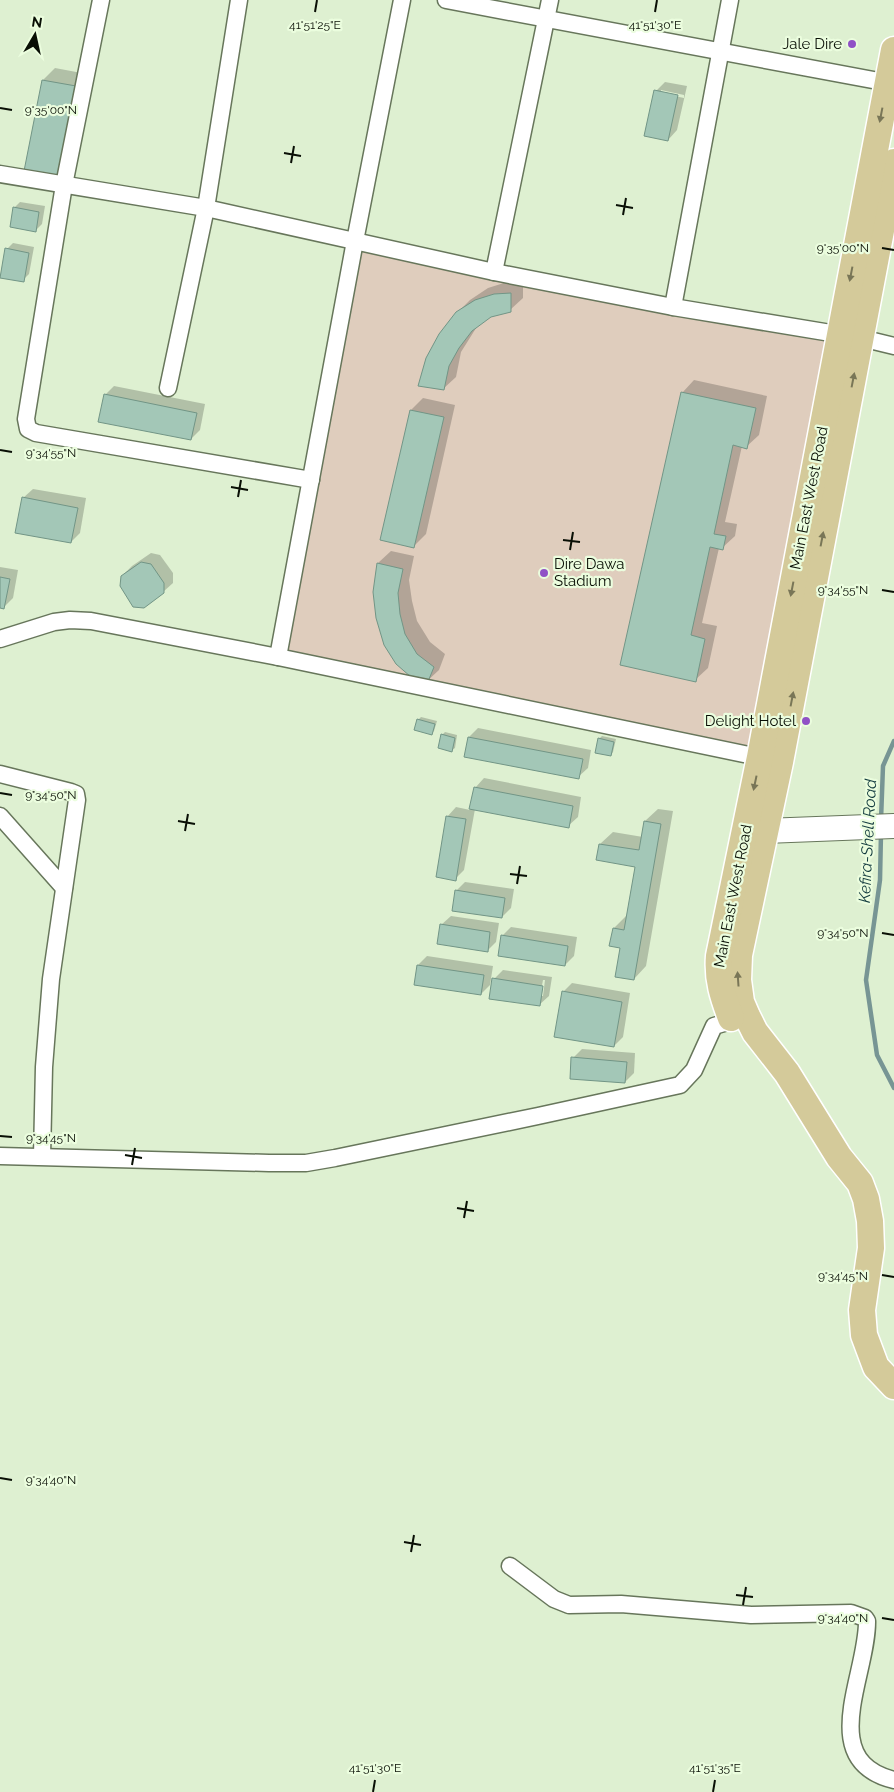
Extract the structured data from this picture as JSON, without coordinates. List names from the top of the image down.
{
  "streets": {
    "main road": ["Main East West Road"]
  },
  "water": ["Kefira-Shell Road"],
  "places": ["Jale Dire", "Dire Dawa Stadium", "Delight Hotel"],
  "north": "top",
  "coordinates": [
    "41°51'25\"E",
    "41°51'30\"E",
    "9°35'00\"N",
    "9°34'55\"N",
    "9°34'50\"N",
    "9°34'45\"N",
    "9°34'40\"N",
    "41°51'35\"E"
  ]
}
